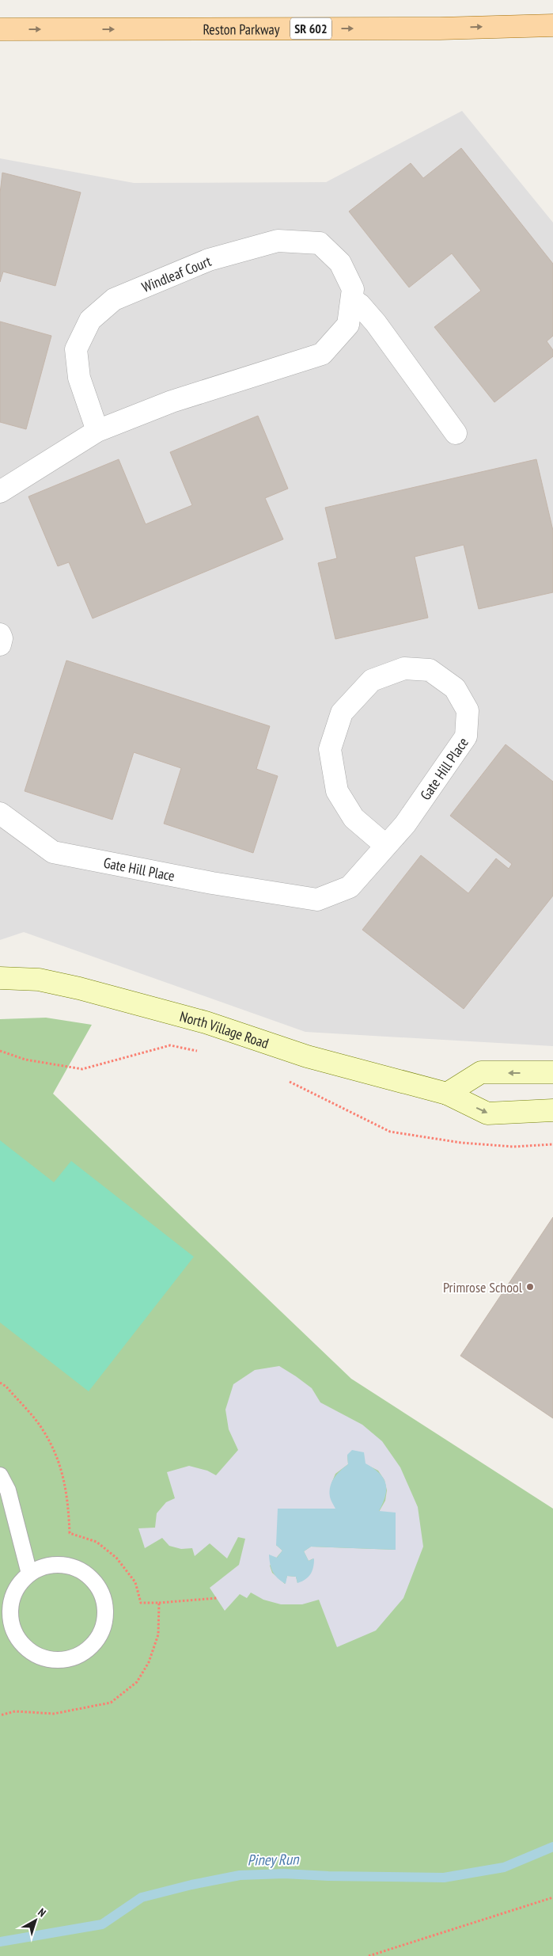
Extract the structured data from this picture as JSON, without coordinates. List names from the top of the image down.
{
  "streets": {
    "main road": ["Reston Parkway", "SR 602"],
    "street": ["Windleaf Court", "Gate Hill Place", "North Village Road"]
  },
  "one_way": ["Reston Parkway"],
  "water": ["Piney Run"],
  "places": ["Primrose School"],
  "north": "top right"
}
